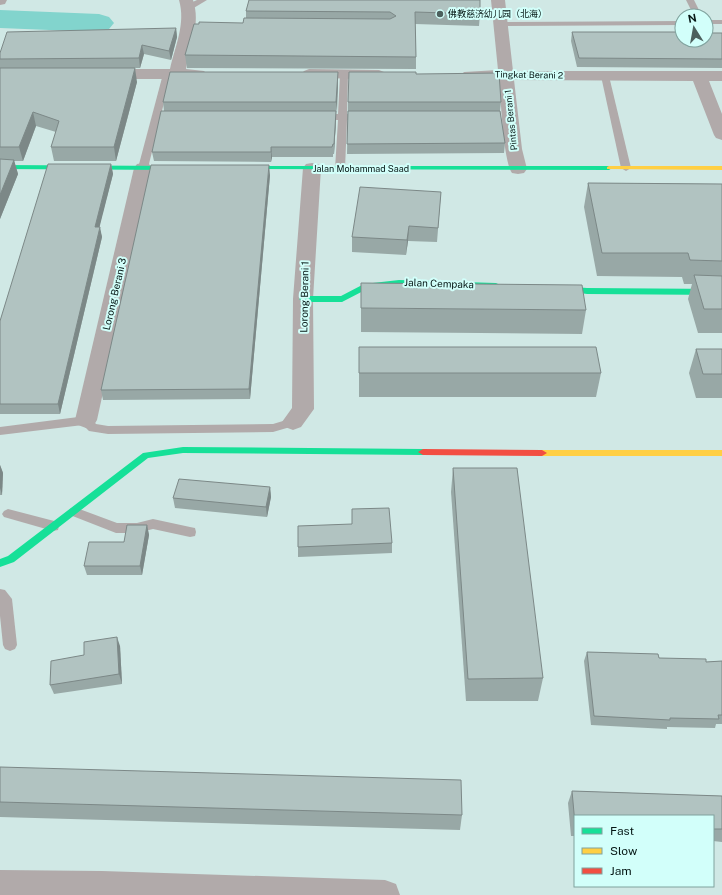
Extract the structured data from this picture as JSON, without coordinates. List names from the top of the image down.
{
  "streets": {
    "street": [
      "Tingkat Berani 2",
      "Pintas Berani 1",
      "Jalan Mohammad Saad",
      "Jalan Cempaka",
      "Lorong Berani 3",
      "Lorong Berani 1"
    ]
  },
  "crossings": [
    ["Tingkat Berani 2", "Pintas Berani 1"],
    ["Pintas Berani 1", "Jalan Mohammad Saad"],
    ["Jalan Mohammad Saad", "Lorong Berani 1"],
    ["Jalan Cempaka", "Lorong Berani 1"]
  ],
  "places": ["佛教慈济幼儿园（北海）"],
  "legend": ["Fast", "Slow", "Jam"],
  "north": "top"
}
